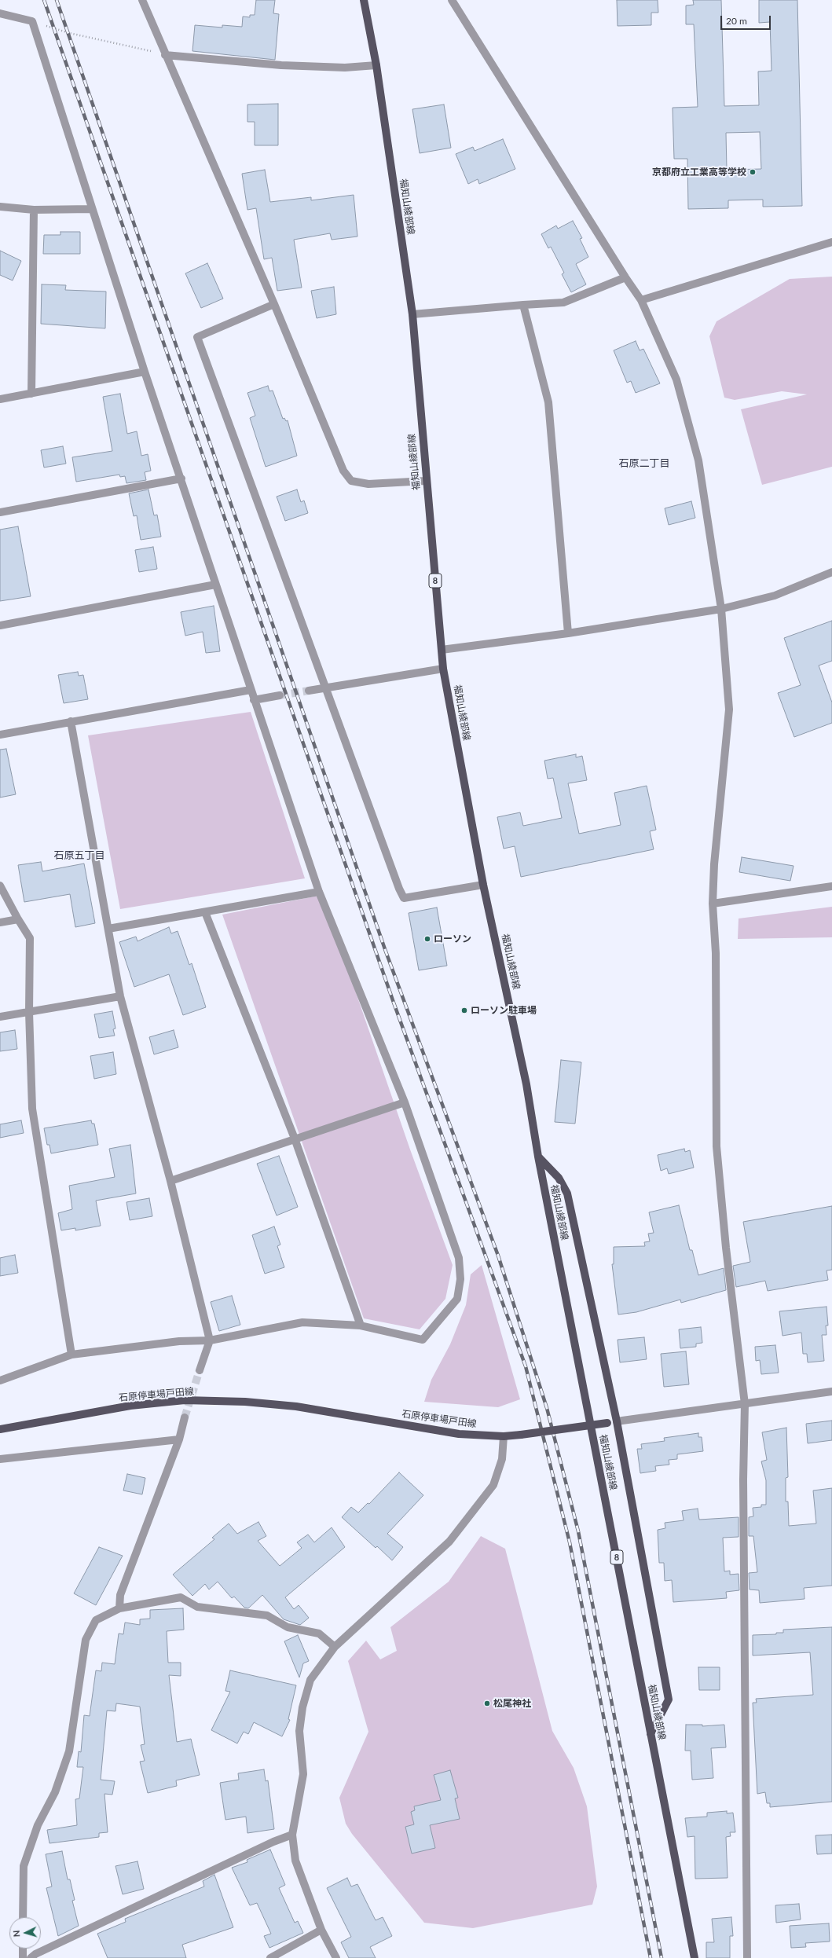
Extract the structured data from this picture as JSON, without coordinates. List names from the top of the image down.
{
  "streets": {
    "main road": ["福知山綾部線", "8", "石原停車場戸田線"]
  },
  "districts": ["石原二丁目", "石原五丁目"],
  "places": [
    "京都府立工業高等学校",
    "ローソン",
    "ローソン駐車場",
    "松尾神社"
  ],
  "scale_bar": "20 m",
  "north": "left"
}
